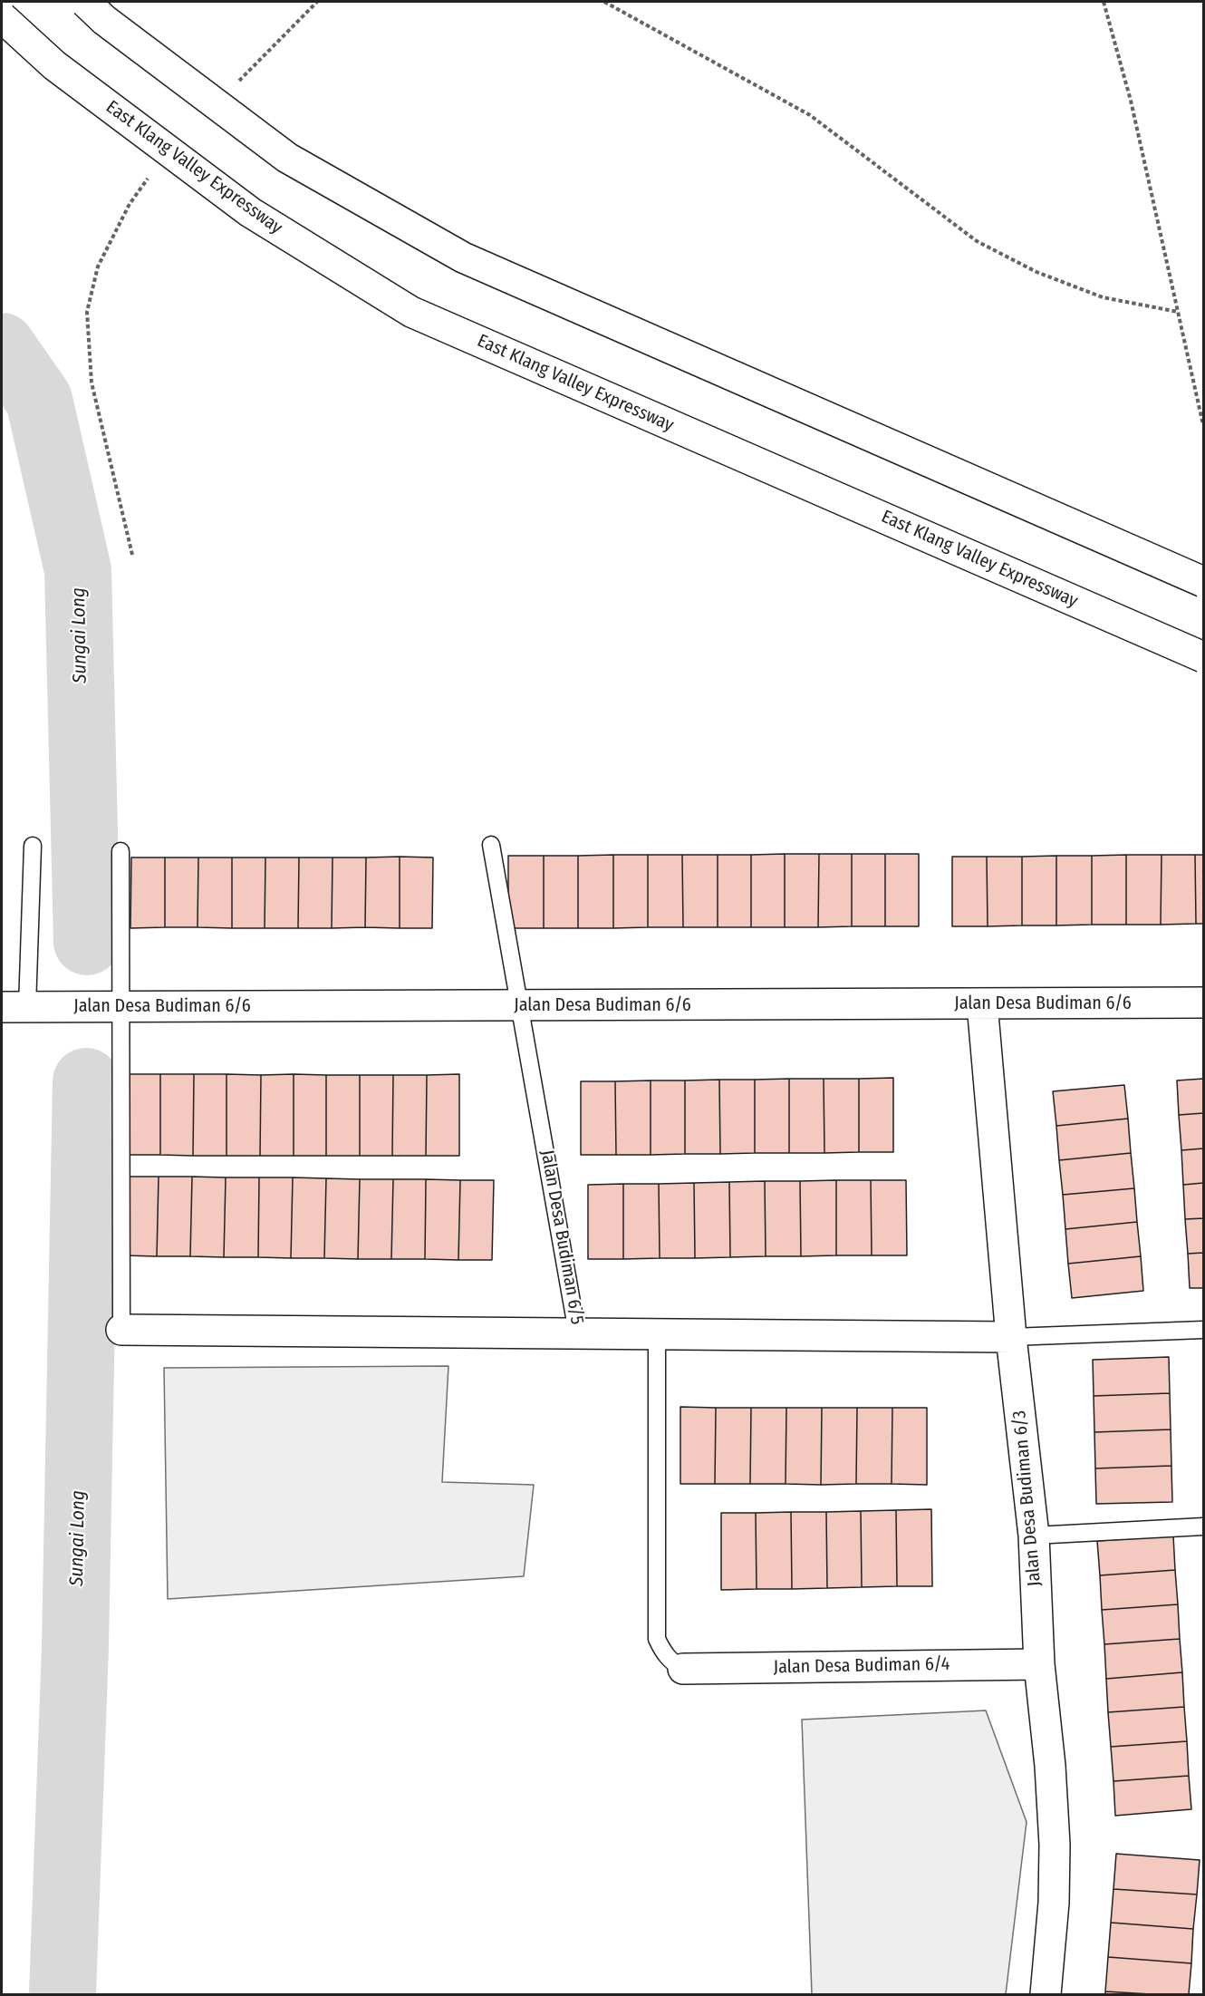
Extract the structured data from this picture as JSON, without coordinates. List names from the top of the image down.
{
  "streets": {
    "main road": [
      "East Klang Valley Expressway",
      "Jalan Desa Budiman 6/6",
      "Jalan Desa Budiman 6/5",
      "Jalan Desa Budiman 6/3",
      "Jalan Desa Budiman 6/4"
    ]
  },
  "crossings": [
    ["Jalan Desa Budiman 6/6", "Jalan Desa Budiman 6/5"],
    ["Jalan Desa Budiman 6/6", "Jalan Desa Budiman 6/3"],
    ["Jalan Desa Budiman 6/5", "Jalan Desa Budiman 6/3"],
    ["Jalan Desa Budiman 6/3", "Jalan Desa Budiman 6/4"]
  ],
  "water": ["Sungai Long"]
}
